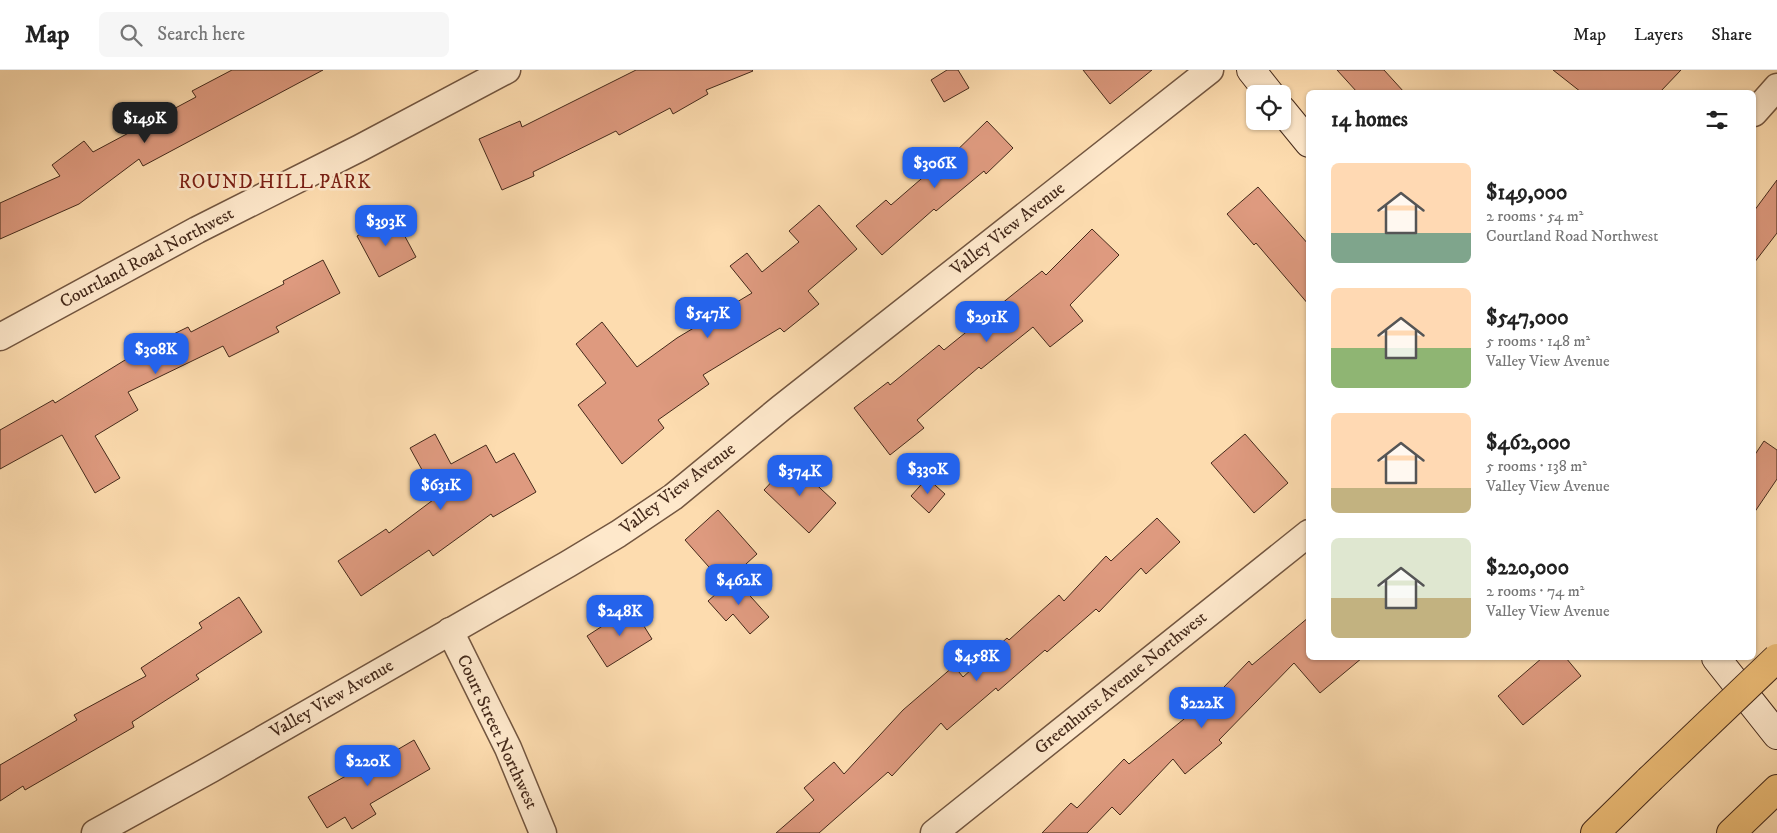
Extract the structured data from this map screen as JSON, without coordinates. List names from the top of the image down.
{
  "streets": {
    "street": [
      "Valley View Avenue",
      "Courtland Road Northwest",
      "Greenhurst Avenue Northwest",
      "Court Street Northwest"
    ]
  },
  "crossings": [
    ["Valley View Avenue", "Court Street Northwest"]
  ],
  "districts": ["ROUND HILL PARK"],
  "page": {
    "header": "Map",
    "search": "Search here",
    "nav": ["Map", "Layers", "Share"],
    "heading": "14 homes",
    "price": [
      "$149K",
      "$306K",
      "$393K",
      "$547K",
      "$291K",
      "$308K",
      "$330K",
      "$374K",
      "$631K",
      "$462K",
      "$248K",
      "$458K",
      "$222K",
      "$220K"
    ],
    "list": [
      {
        "name": "$149,000",
        "note": "2 rooms · 54 m² · Courtland Road Northwest"
      },
      {
        "name": "$547,000",
        "note": "5 rooms · 148 m² · Valley View Avenue"
      },
      {
        "name": "$462,000",
        "note": "5 rooms · 138 m² · Valley View Avenue"
      },
      {
        "name": "$220,000",
        "note": "2 rooms · 74 m² · Valley View Avenue"
      }
    ]
  }
}
